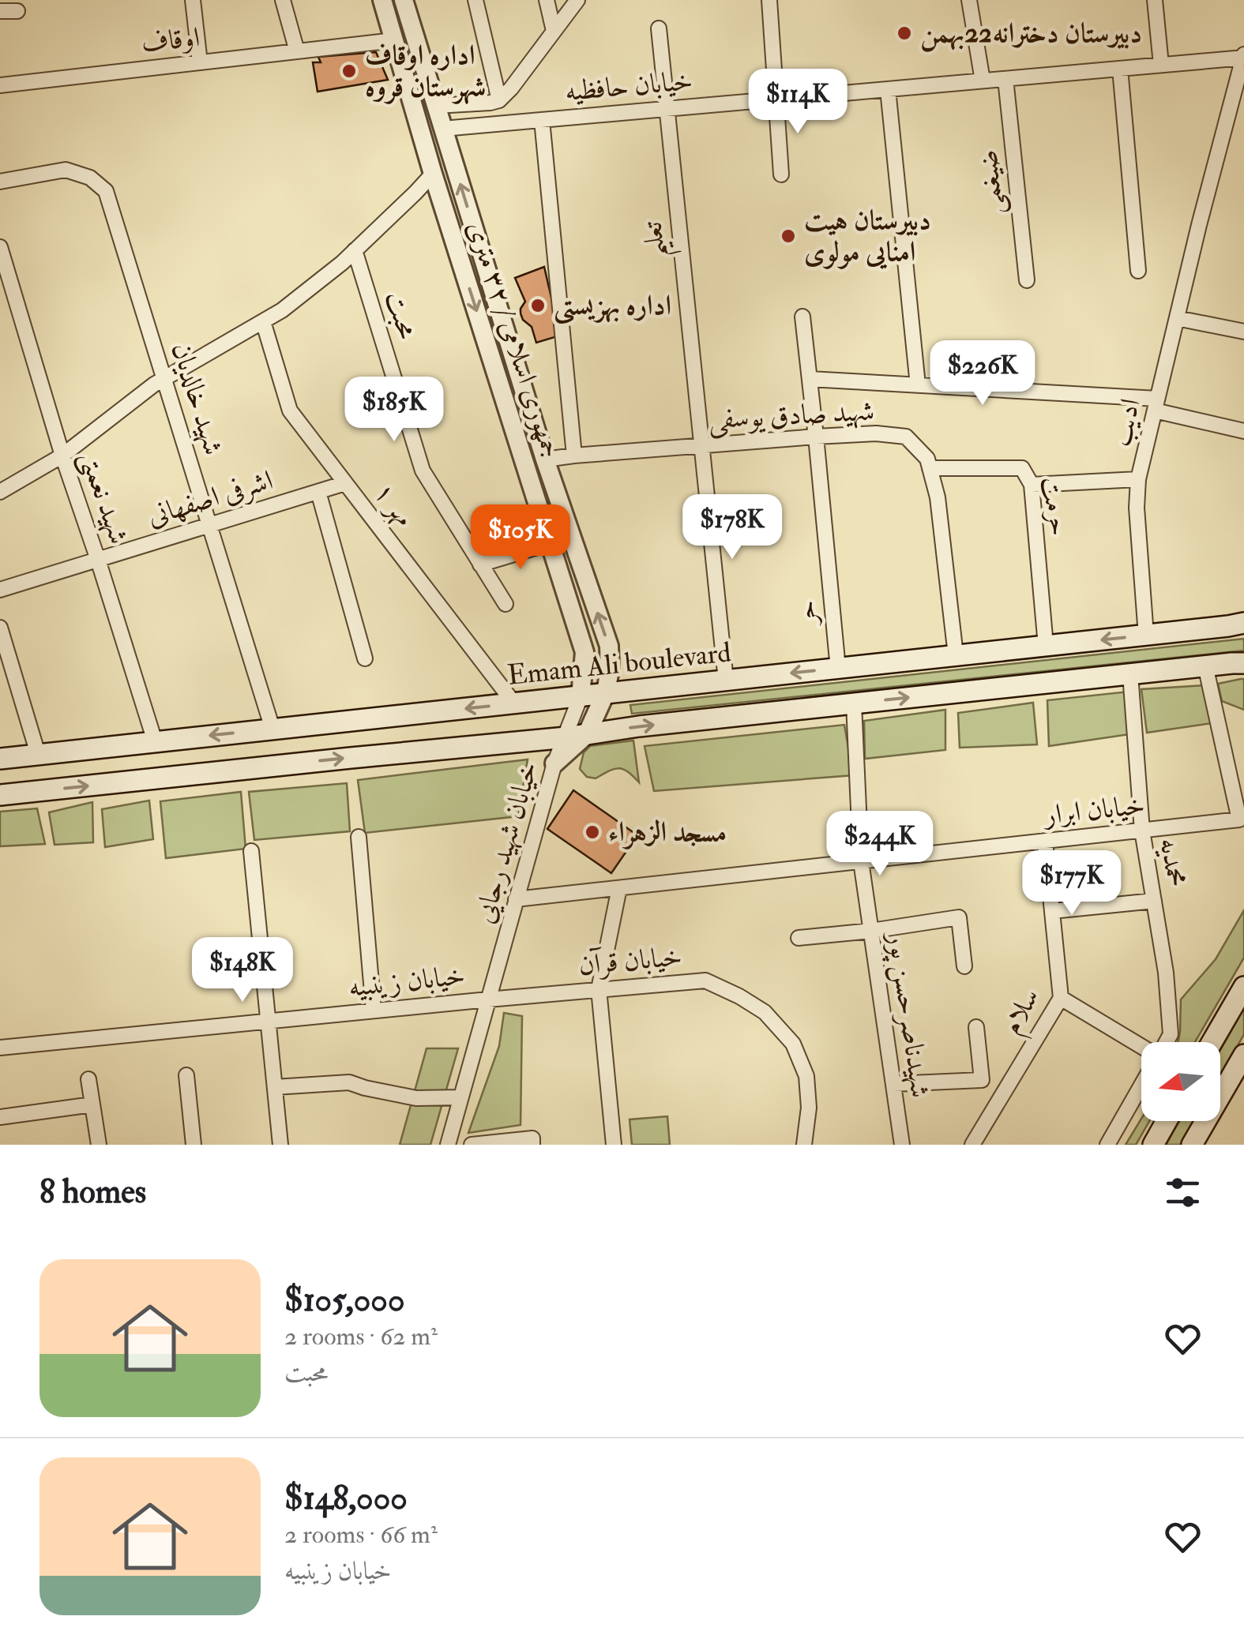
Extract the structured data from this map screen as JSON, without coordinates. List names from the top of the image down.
{
  "streets": {
    "main road": ["Emam Ali boulevard"],
    "street": [
      "اوقاف",
      "خیابان حافظیه",
      "ضیغمی",
      "تعلیم",
      "محبت",
      "جمهوری اسلامی / ۳۲ متری",
      "شهید خالدیان",
      "شهید صادق یوسفی",
      "ادیب",
      "شهید نعمتی",
      "اشرفی اصفهانی",
      "مهر ۱",
      "حرمت",
      "حر",
      "خیابان ابرار",
      "خیابان شهید رجایی",
      "محمدیه",
      "خیابان قرآن",
      "خیابان زینبیه",
      "سلام",
      "شهیدناصرحسن پور"
    ]
  },
  "crossings": [
    ["اوقاف", "جمهوری اسلامی / ۳۲ متری"],
    ["خیابان حافظیه", "ضیغمی"],
    ["خیابان حافظیه", "تعلیم"],
    ["خیابان حافظیه", "جمهوری اسلامی / ۳۲ متری"],
    ["خیابان حافظیه", "ادیب"],
    ["تعلیم", "شهید صادق یوسفی"],
    ["تعلیم", "Emam Ali boulevard"],
    ["جمهوری اسلامی / ۳۲ متری", "شهید صادق یوسفی"],
    ["جمهوری اسلامی / ۳۲ متری", "Emam Ali boulevard"],
    ["جمهوری اسلامی / ۳۲ متری", "خیابان شهید رجایی"],
    ["شهید خالدیان", "اشرفی اصفهانی"],
    ["شهید خالدیان", "Emam Ali boulevard"],
    ["شهید صادق یوسفی", "حرمت"],
    ["شهید صادق یوسفی", "حر"],
    ["شهید صادق یوسفی", "Emam Ali boulevard"],
    ["ادیب", "Emam Ali boulevard"],
    ["شهید نعمتی", "اشرفی اصفهانی"],
    ["شهید نعمتی", "Emam Ali boulevard"],
    ["اشرفی اصفهانی", "مهر ۱"],
    ["مهر ۱", "Emam Ali boulevard"],
    ["حرمت", "Emam Ali boulevard"],
    ["حر", "Emam Ali boulevard"],
    ["Emam Ali boulevard", "خیابان شهید رجایی"],
    ["خیابان ابرار", "خیابان شهید رجایی"],
    ["خیابان ابرار", "محمدیه"],
    ["خیابان ابرار", "سلام"],
    ["خیابان ابرار", "شهیدناصرحسن پور"],
    ["خیابان شهید رجایی", "خیابان قرآن"],
    ["خیابان شهید رجایی", "خیابان زینبیه"],
    ["خیابان قرآن", "خیابان زینبیه"]
  ],
  "places": [
    "دبیرستان دخترانه22بهمن",
    "اداره اوقاف شهرستان قروه",
    "دبیرستان هیت امنایی مولوی",
    "اداره بهزیستی",
    "مسجد الزهراء"
  ],
  "north": "left",
  "page": {
    "price": [
      "$114K",
      "$226K",
      "$185K",
      "$178K",
      "$105K",
      "$244K",
      "$177K",
      "$148K"
    ],
    "heading": "8 homes",
    "list": [
      {
        "name": "$105,000",
        "note": "2 rooms · 62 m² · محبت"
      },
      {
        "name": "$148,000",
        "note": "2 rooms · 66 m² · خیابان زینبیه"
      }
    ]
  }
}
